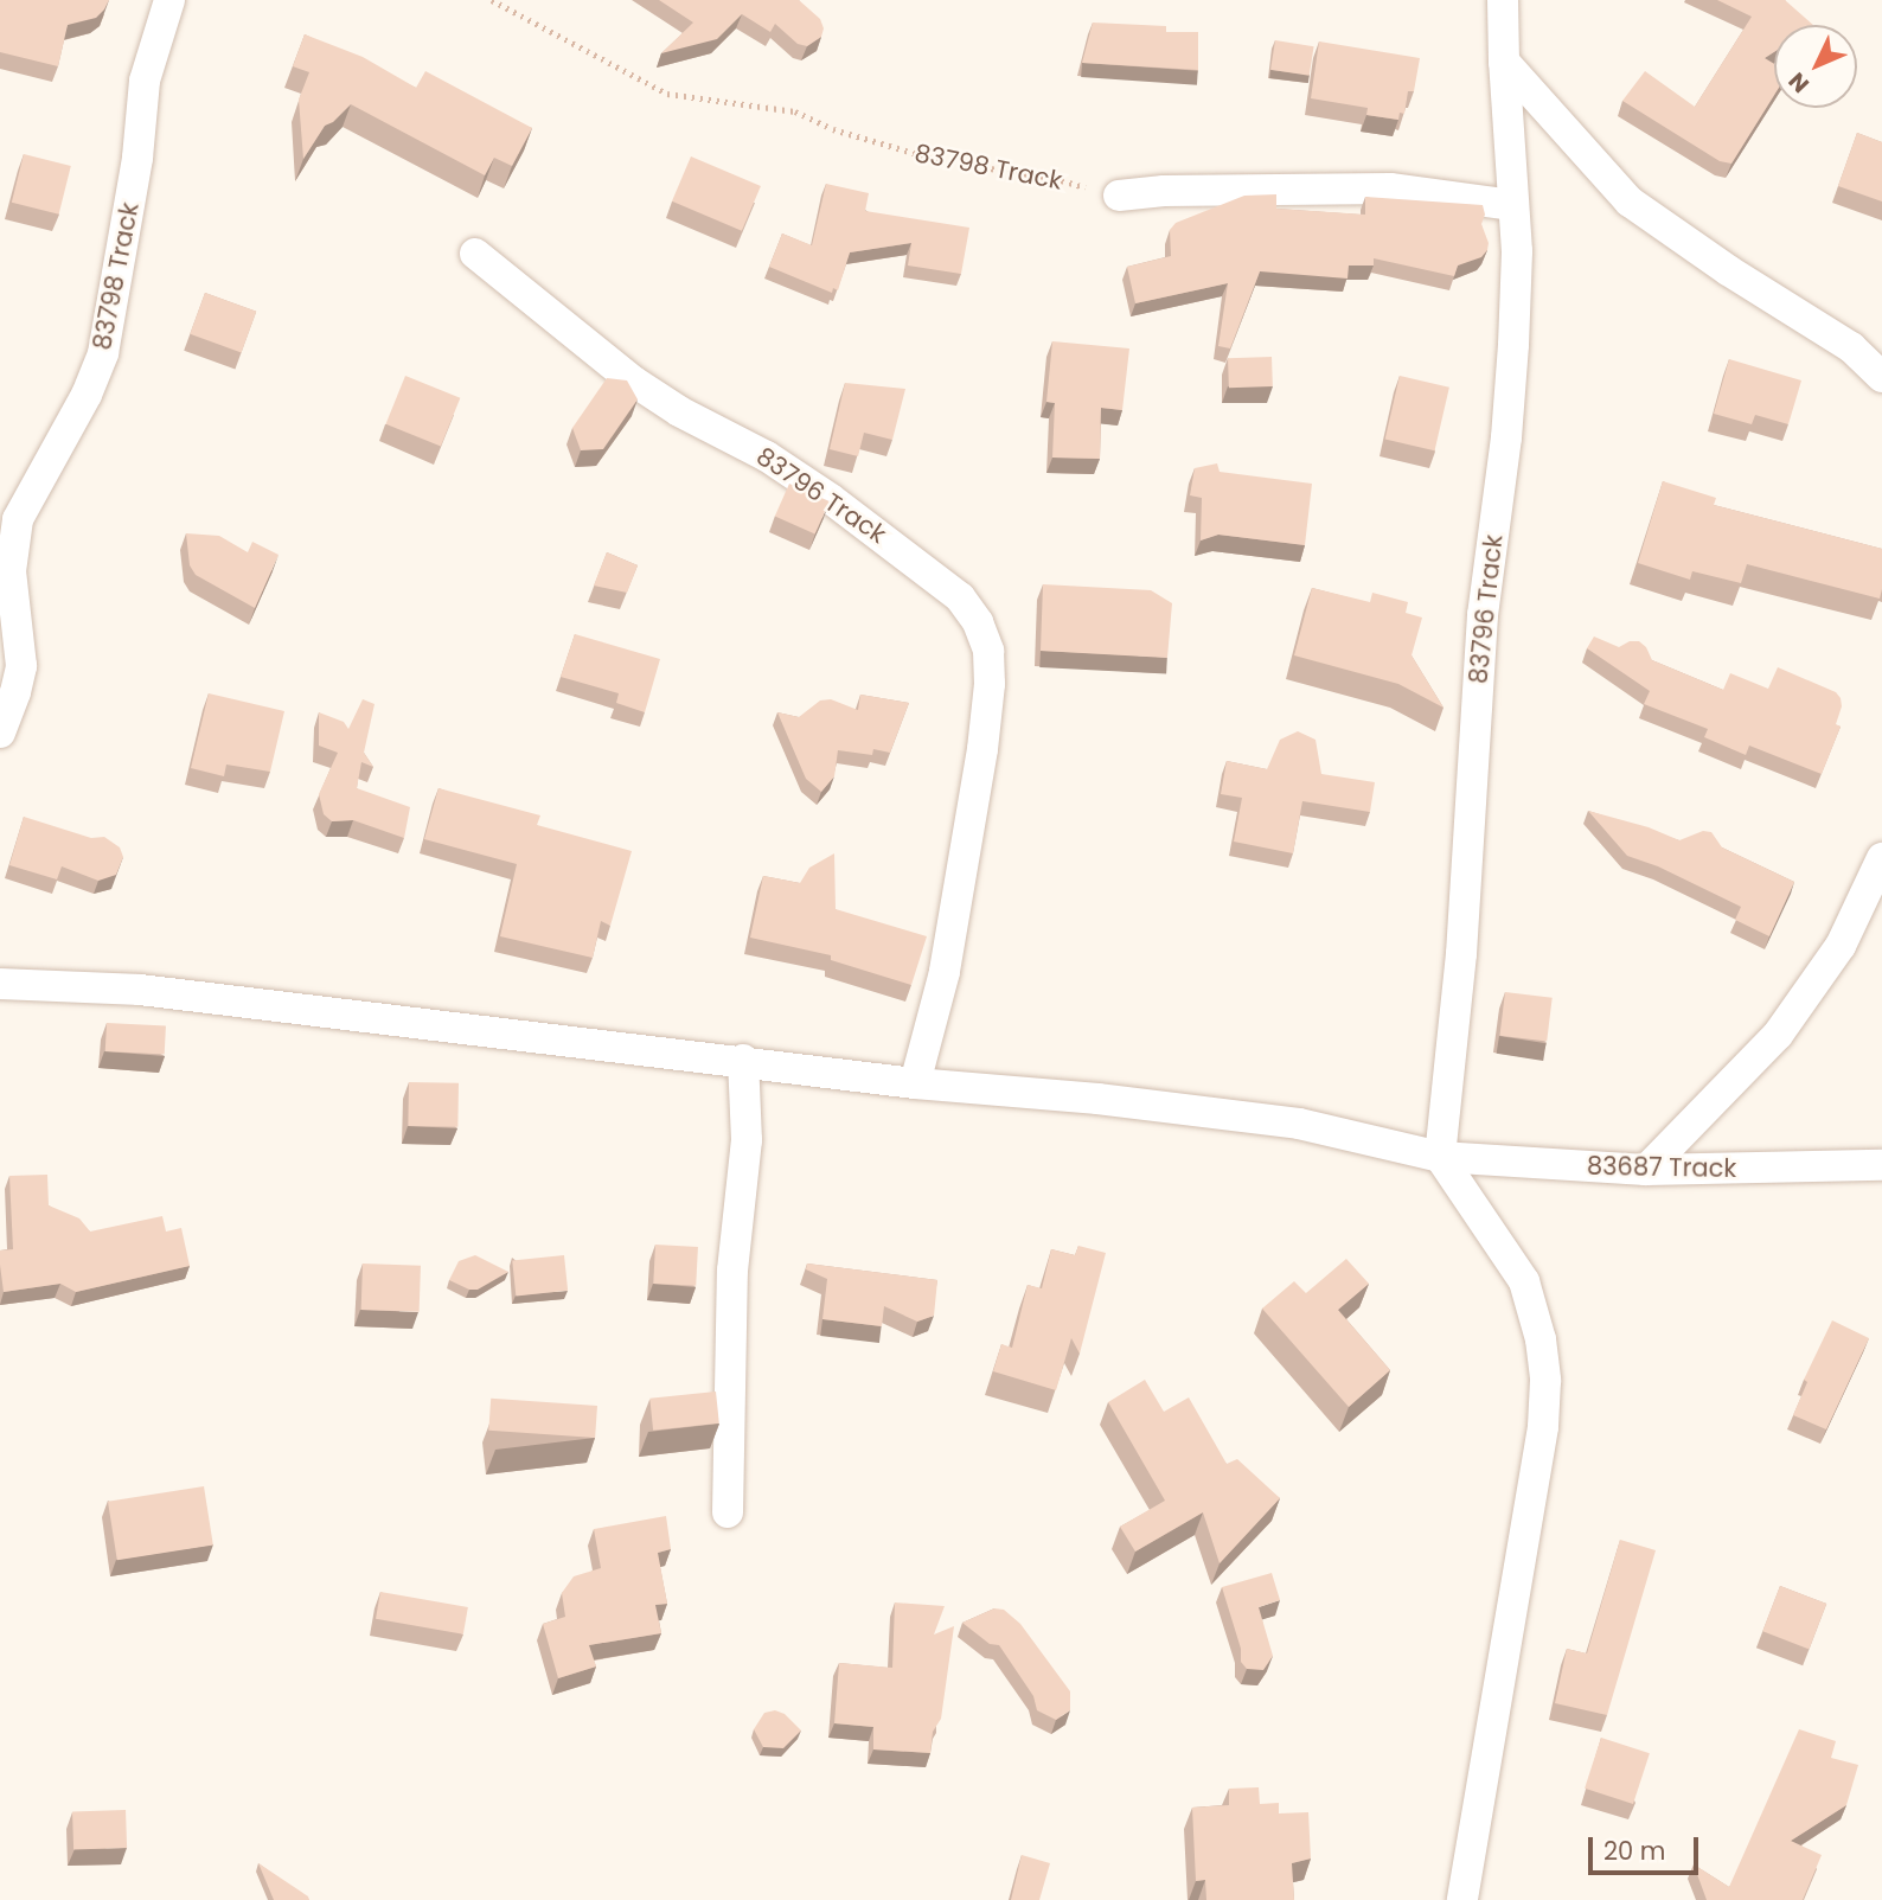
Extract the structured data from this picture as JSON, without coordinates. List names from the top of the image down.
{
  "streets": {
    "street": ["83798 Track", "83796 Track", "83687 Track"]
  },
  "crossings": [
    ["83796 Track", "83687 Track"]
  ],
  "scale_bar": "20 m",
  "north": "bottom left"
}
